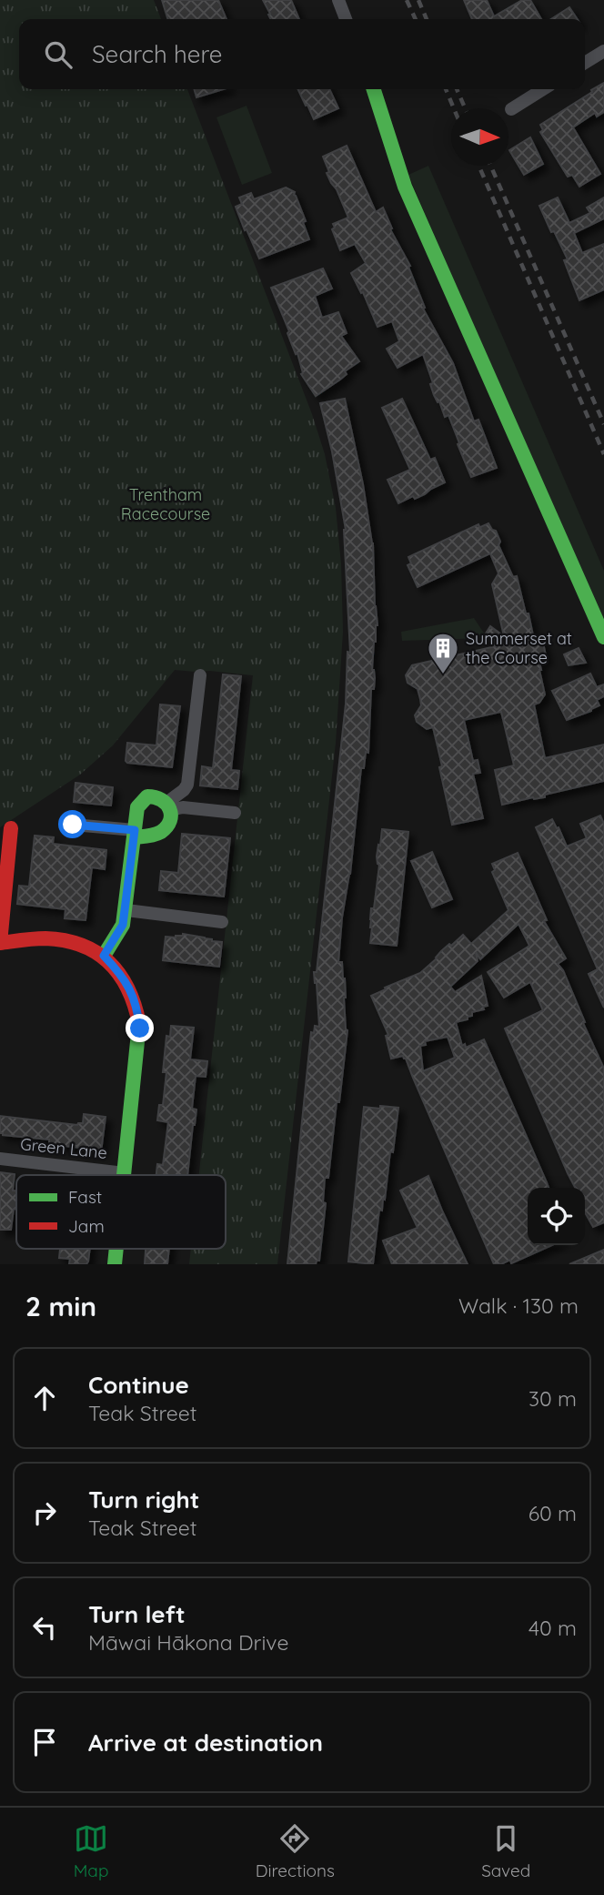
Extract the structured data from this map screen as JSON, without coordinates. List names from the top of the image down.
{
  "streets": {
    "street": ["Green Lane"]
  },
  "parks": ["Trentham Racecourse"],
  "places": {
    "building": ["Summerset at the Course"]
  },
  "legend": ["Fast", "Jam"],
  "north": "right",
  "page": {
    "search": "Search here",
    "heading": ["2 min", "Walk · 130 m"],
    "list": [
      ["Continue", "Teak Street", "30 m"],
      ["Turn right", "Teak Street", "60 m"],
      ["Turn left", "Māwai Hākona Drive", "40 m"],
      "Arrive at destination"
    ],
    "nav": ["Map", "Directions", "Saved"]
  }
}
